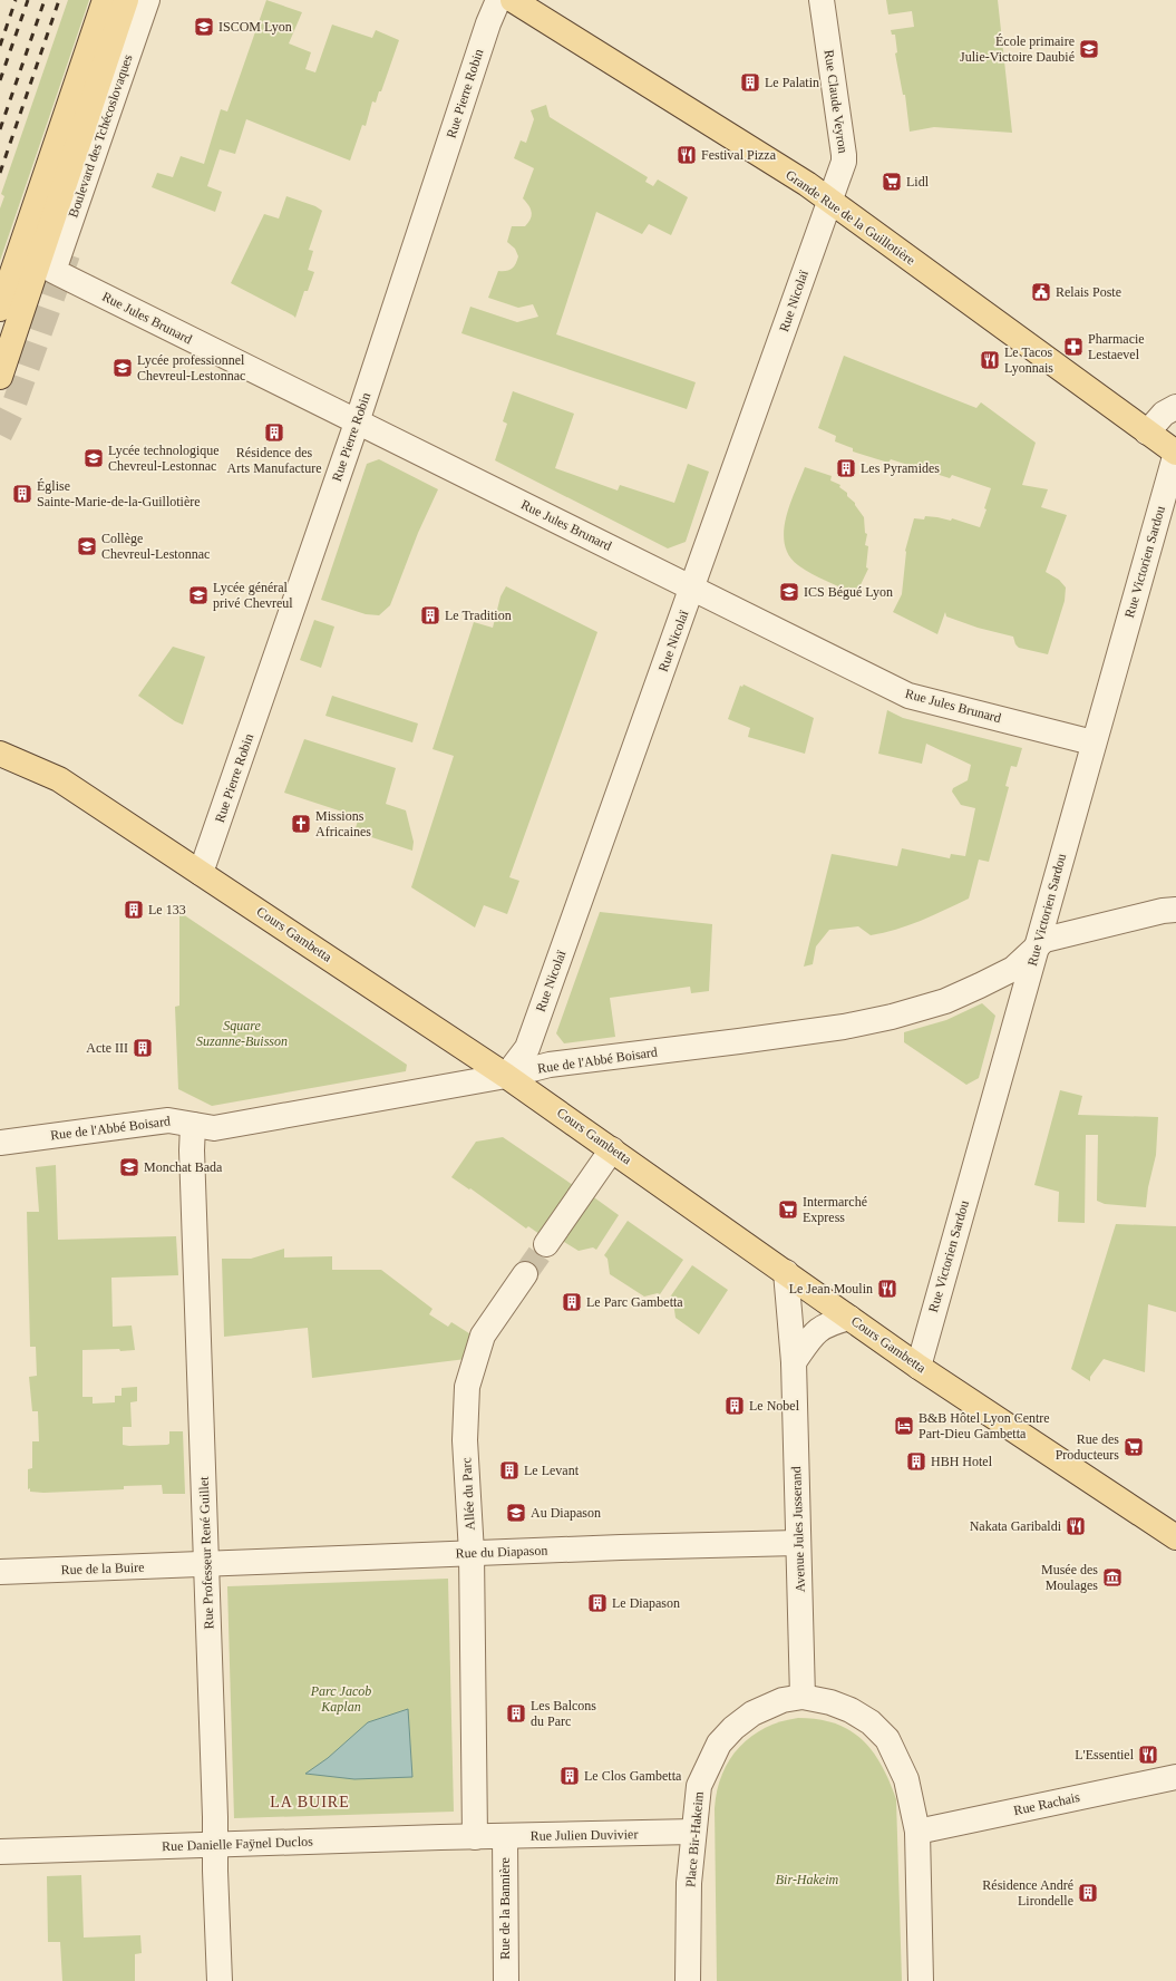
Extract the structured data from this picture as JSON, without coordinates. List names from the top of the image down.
{
  "streets": {
    "main road": ["Grande Rue de la Guillotière", "Cours Gambetta"],
    "street": [
      "Rue Pierre Robin",
      "Rue Claude Veyron",
      "Boulevard des Tchécoslovaques",
      "Rue Nicolaï",
      "Rue Jules Brunard",
      "Rue Victorien Sardou",
      "Rue de l'Abbé Boisard",
      "Allée du Parc",
      "Avenue Jules Jusserand",
      "Rue du Diapason",
      "Rue Professeur René Guillet",
      "Rue de la Buire",
      "Rue Rachais",
      "Rue Julien Duvivier",
      "Place Bir-Hakeim",
      "Rue Danielle Faÿnel Duclos",
      "Rue de la Bannière"
    ]
  },
  "crossings": [
    ["Rue Pierre Robin", "Rue Jules Brunard"],
    ["Rue Pierre Robin", "Cours Gambetta"],
    ["Rue Claude Veyron", "Grande Rue de la Guillotière"],
    ["Rue Claude Veyron", "Rue Nicolaï"],
    ["Boulevard des Tchécoslovaques", "Rue Jules Brunard"],
    ["Grande Rue de la Guillotière", "Rue Nicolaï"],
    ["Grande Rue de la Guillotière", "Rue Victorien Sardou"],
    ["Rue Nicolaï", "Rue Jules Brunard"],
    ["Rue Nicolaï", "Cours Gambetta"],
    ["Rue Nicolaï", "Rue de l'Abbé Boisard"],
    ["Rue Jules Brunard", "Rue Victorien Sardou"],
    ["Rue Victorien Sardou", "Cours Gambetta"],
    ["Rue Victorien Sardou", "Rue de l'Abbé Boisard"],
    ["Cours Gambetta", "Rue de l'Abbé Boisard"],
    ["Cours Gambetta", "Avenue Jules Jusserand"],
    ["Rue de l'Abbé Boisard", "Rue Professeur René Guillet"],
    ["Allée du Parc", "Rue du Diapason"],
    ["Allée du Parc", "Rue Julien Duvivier"],
    ["Allée du Parc", "Rue Danielle Faÿnel Duclos"],
    ["Avenue Jules Jusserand", "Rue du Diapason"],
    ["Avenue Jules Jusserand", "Place Bir-Hakeim"],
    ["Rue du Diapason", "Rue Professeur René Guillet"],
    ["Rue du Diapason", "Rue de la Buire"],
    ["Rue Professeur René Guillet", "Rue de la Buire"],
    ["Rue Professeur René Guillet", "Rue Danielle Faÿnel Duclos"],
    ["Rue Rachais", "Place Bir-Hakeim"],
    ["Rue Julien Duvivier", "Place Bir-Hakeim"],
    ["Rue Julien Duvivier", "Rue Danielle Faÿnel Duclos"],
    ["Rue Julien Duvivier", "Rue de la Bannière"]
  ],
  "districts": ["LA BUIRE"],
  "parks": ["Square Suzanne-Buisson", "Parc Jacob Kaplan", "Bir-Hakeim"],
  "places": {
    "school or university": [
      "ISCOM Lyon",
      "École primaire Julie-Victoire Daubié",
      "Lycée professionnel Chevreul-Lestonnac",
      "Lycée technologique Chevreul-Lestonnac",
      "Collège Chevreul-Lestonnac",
      "ICS Bégué Lyon",
      "Lycée général privé Chevreul",
      "Monchat Bada",
      "Au Diapason"
    ],
    "building": [
      "Le Palatin",
      "Résidence des Arts Manufacture",
      "Les Pyramides",
      "Église Sainte-Marie-de-la-Guillotière",
      "Le Tradition",
      "Le 133",
      "Acte III",
      "Le Parc Gambetta",
      "Le Nobel",
      "HBH Hotel",
      "Le Levant",
      "Le Diapason",
      "Les Balcons du Parc",
      "Le Clos Gambetta",
      "Résidence André Lirondelle"
    ],
    "restaurant": [
      "Festival Pizza",
      "Le Tacos Lyonnais",
      "Le Jean Moulin",
      "Nakata Garibaldi",
      "L'Essentiel"
    ],
    "supermarket": ["Lidl", "Intermarché Express", "Rue des Producteurs"],
    "public building": ["Relais Poste"],
    "pharmacy": ["Pharmacie Lestaevel"],
    "church": ["Missions Africaines"],
    "hotel": ["B&B Hôtel Lyon Centre Part-Dieu Gambetta"],
    "museum": ["Musée des Moulages"]
  }
}
